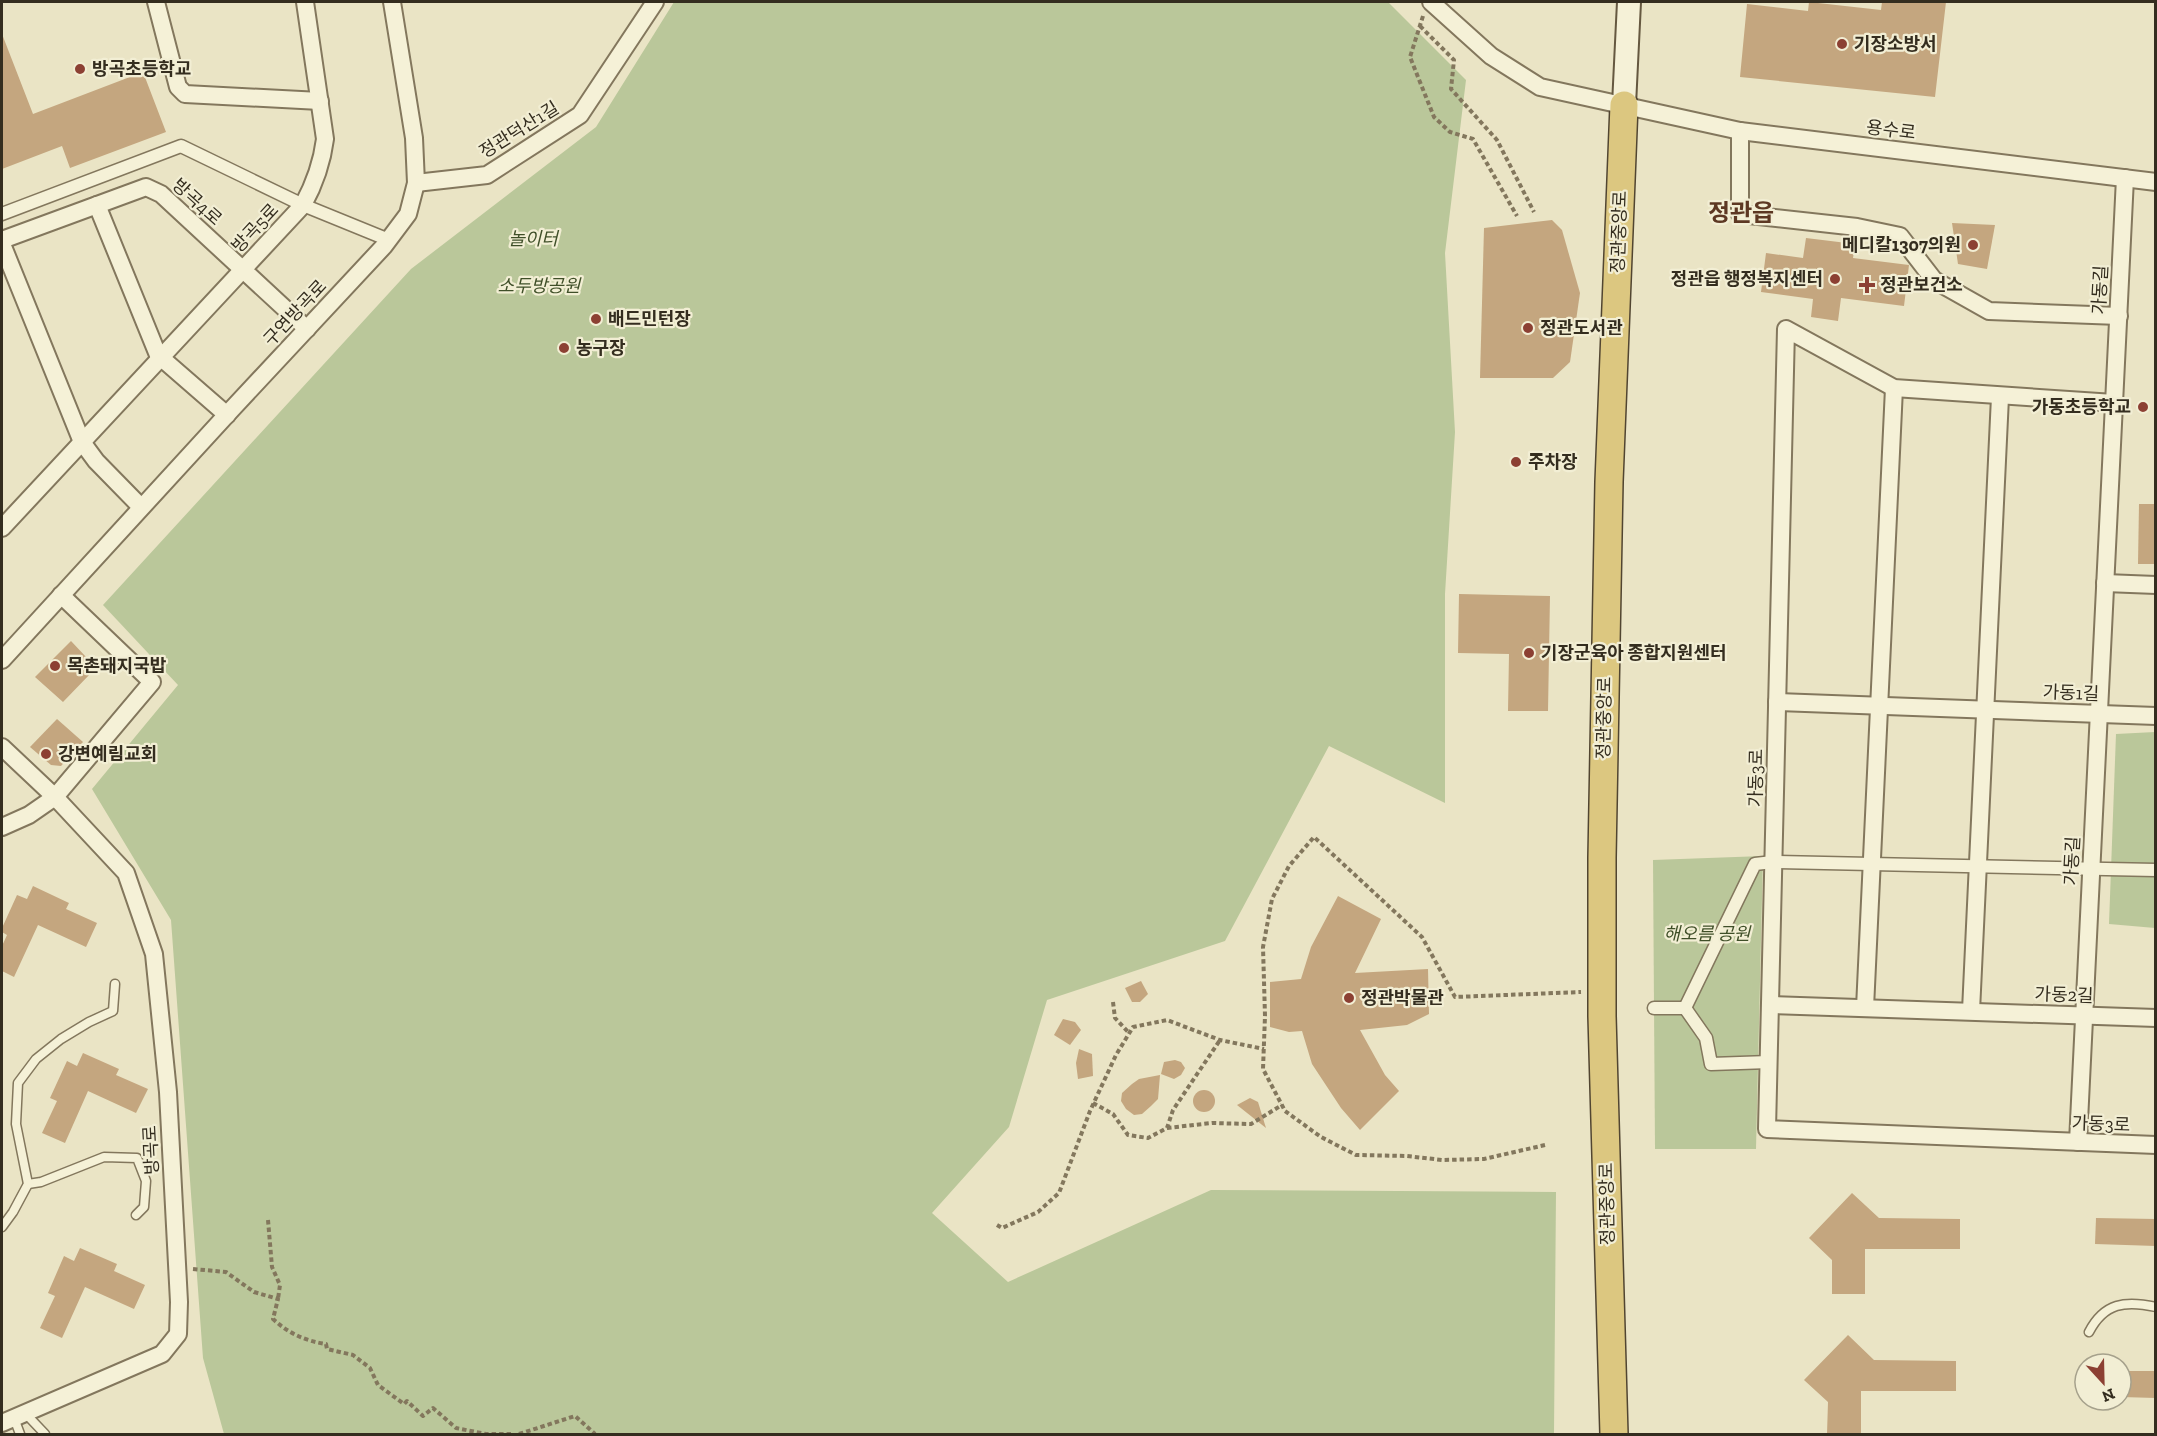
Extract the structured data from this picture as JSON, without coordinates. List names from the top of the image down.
{
  "streets": {
    "highway": ["정관중앙로"],
    "street": [
      "정관덕산1길",
      "용수로",
      "방곡4로",
      "방곡5로",
      "가동길",
      "구연방곡로",
      "가동1길",
      "가동3로",
      "가동2길",
      "방곡로"
    ]
  },
  "crossings": [
    ["정관덕산1길", "구연방곡로"],
    ["용수로", "정관중앙로"],
    ["용수로", "가동길"],
    ["방곡4로", "방곡5로"],
    ["방곡4로", "구연방곡로"],
    ["가동길", "가동1길"],
    ["가동길", "가동3로"],
    ["가동길", "가동2길"],
    ["가동1길", "가동3로"],
    ["가동3로", "가동2길"]
  ],
  "districts": ["정관읍"],
  "parks": ["놀이터", "소두방공원", "해오름 공원"],
  "places": {
    "other": [
      "기장소방서",
      "방곡초등학교",
      "메디칼1307의원",
      "정관읍 행정복지센터",
      "배드민턴장",
      "정관도서관",
      "농구장",
      "가동초등학교",
      "주차장",
      "기장군육아 종합지원센터",
      "목촌돼지국밥",
      "강변예림교회",
      "정관박물관"
    ],
    "health": ["정관보건소"]
  },
  "north": "bottom"
}
